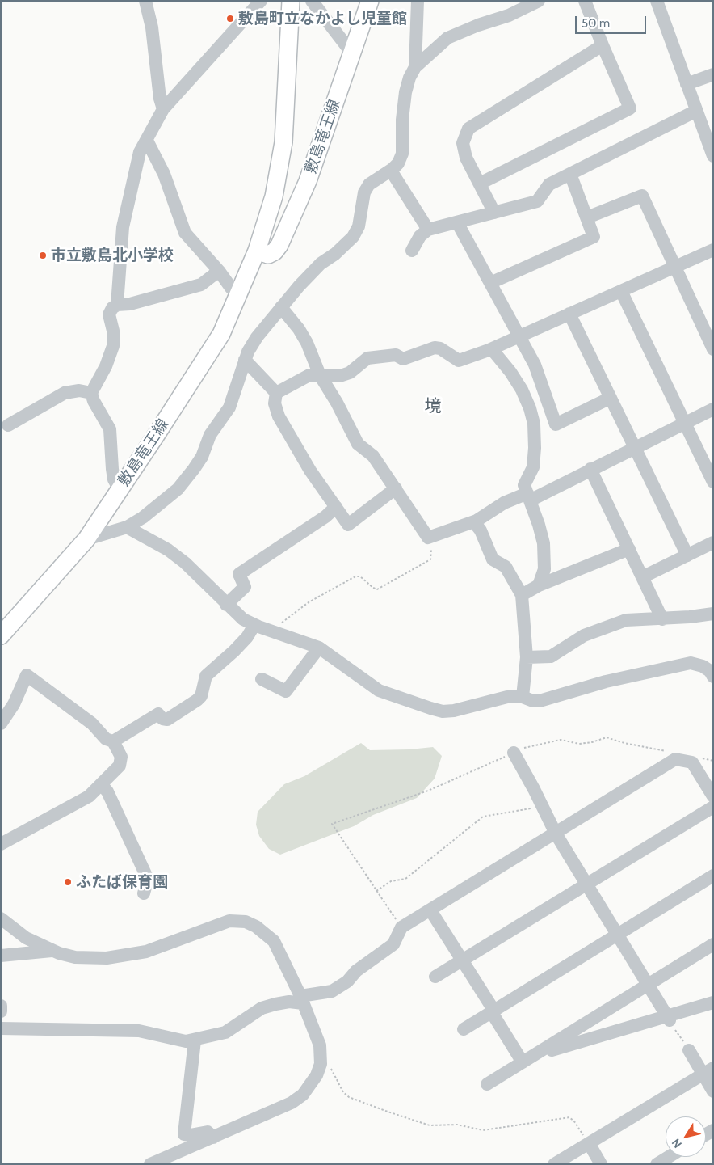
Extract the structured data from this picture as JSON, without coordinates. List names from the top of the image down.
{
  "streets": {
    "main road": ["敷島竜王線"]
  },
  "districts": ["境"],
  "places": ["敷島町立なかよし児童館", "市立敷島北小学校", "ふたば保育園"],
  "scale_bar": "50 m",
  "north": "bottom left"
}
